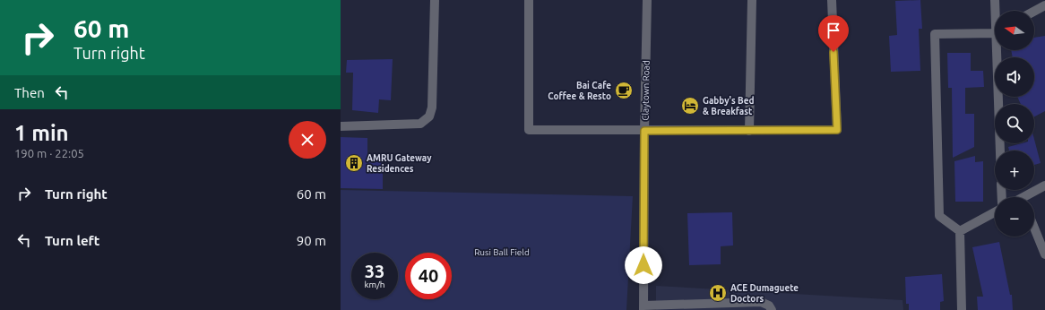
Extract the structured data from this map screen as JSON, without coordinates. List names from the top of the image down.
{
  "streets": {
    "street": ["Claytown Road"]
  },
  "parks": ["Rusi Ball Field"],
  "places": {
    "cafe": ["Bai Cafe Coffee & Resto"],
    "hotel": ["Gabby's Bed & Breakfast"],
    "building": ["AMRU Gateway Residences"],
    "hospital": ["ACE Dumaguete Doctors"]
  },
  "north": "left",
  "page": {
    "turn": ["60 m", "Turn right"],
    "map_buttons": ["+", "−"],
    "then": "Then",
    "heading": ["1 min", "190 m · 22:05"],
    "list": [
      {
        "name": "Turn right",
        "value": "60 m"
      },
      {
        "name": "Turn left",
        "value": "90 m"
      }
    ],
    "speed": "33 km/h",
    "limit": "40"
  }
}
